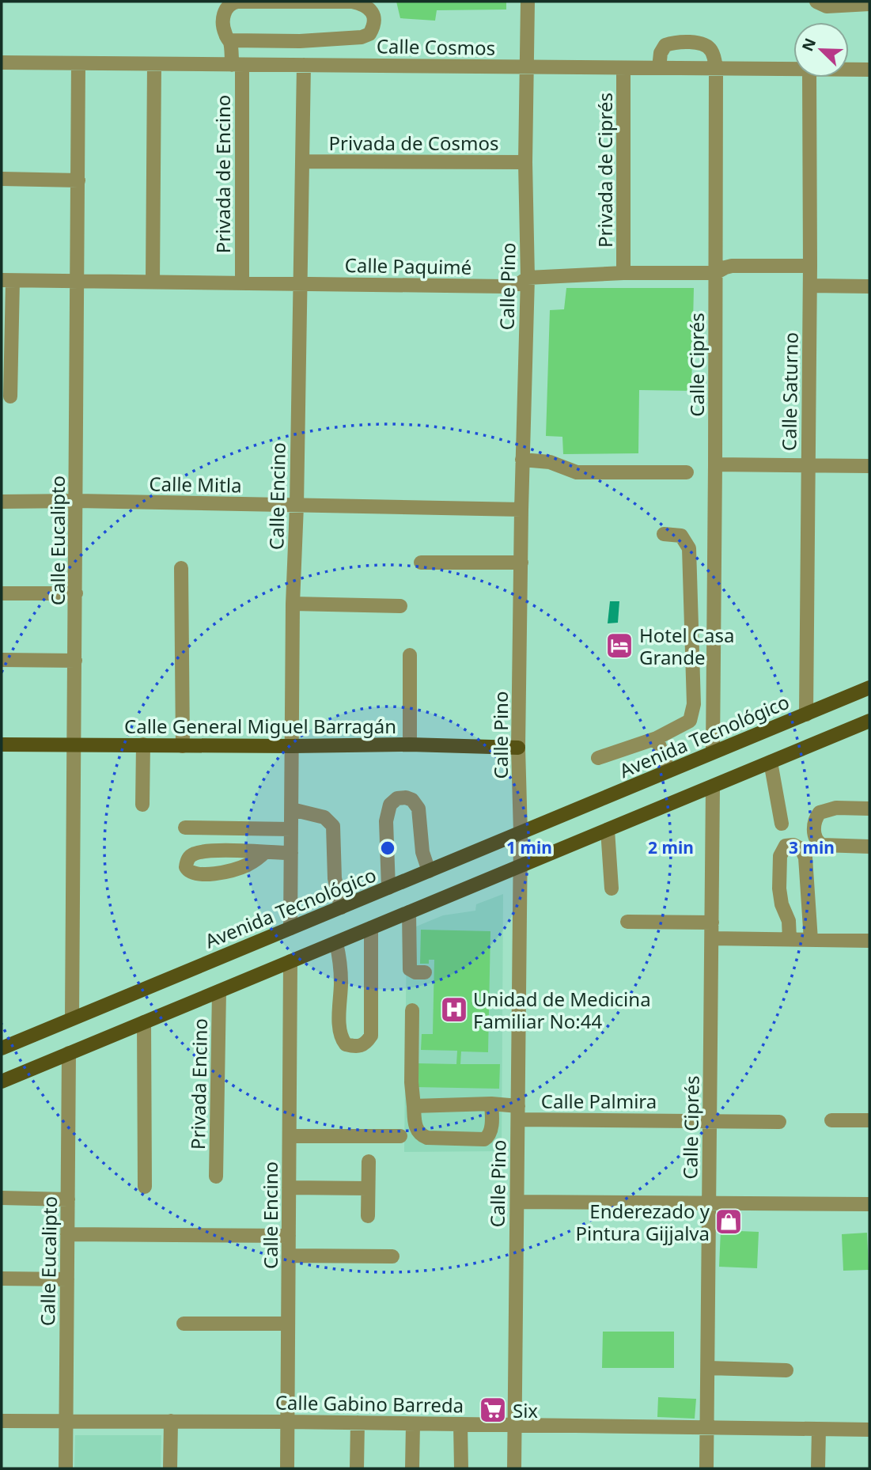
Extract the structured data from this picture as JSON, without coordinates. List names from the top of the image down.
{
  "streets": {
    "main road": ["Calle General Miguel Barragán", "Avenida Tecnológico"],
    "street": [
      "Calle Cosmos",
      "Privada de Cosmos",
      "Privada de Ciprés",
      "Privada de Encino",
      "Calle Paquimé",
      "Calle Pino",
      "Calle Ciprés",
      "Calle Saturno",
      "Calle Mitla",
      "Calle Encino",
      "Calle Eucalipto",
      "Privada Encino",
      "Calle Palmira",
      "Calle Gabino Barreda"
    ]
  },
  "crossings": [
    ["Calle Cosmos", "Privada de Ciprés"],
    ["Calle Cosmos", "Privada de Encino"],
    ["Calle Cosmos", "Calle Pino"],
    ["Calle Cosmos", "Calle Ciprés"],
    ["Calle Cosmos", "Calle Encino"],
    ["Calle Cosmos", "Calle Eucalipto"],
    ["Privada de Cosmos", "Calle Pino"],
    ["Privada de Cosmos", "Calle Encino"],
    ["Privada de Ciprés", "Calle Paquimé"],
    ["Privada de Encino", "Calle Paquimé"],
    ["Calle Paquimé", "Calle Pino"],
    ["Calle Paquimé", "Calle Ciprés"],
    ["Calle Paquimé", "Calle Saturno"],
    ["Calle Paquimé", "Calle Encino"],
    ["Calle Paquimé", "Calle Eucalipto"],
    ["Calle Pino", "Calle Mitla"],
    ["Calle Pino", "Calle General Miguel Barragán"],
    ["Calle Pino", "Avenida Tecnológico"],
    ["Calle Pino", "Calle Palmira"],
    ["Calle Pino", "Calle Gabino Barreda"],
    ["Calle Ciprés", "Avenida Tecnológico"],
    ["Calle Ciprés", "Calle Palmira"],
    ["Calle Ciprés", "Calle Gabino Barreda"],
    ["Calle Saturno", "Avenida Tecnológico"],
    ["Calle Mitla", "Calle Encino"],
    ["Calle Mitla", "Calle Eucalipto"],
    ["Calle Encino", "Calle General Miguel Barragán"],
    ["Calle Encino", "Avenida Tecnológico"],
    ["Calle Encino", "Calle Gabino Barreda"],
    ["Calle Eucalipto", "Calle General Miguel Barragán"],
    ["Calle Eucalipto", "Avenida Tecnológico"],
    ["Calle Eucalipto", "Calle Gabino Barreda"]
  ],
  "places": {
    "hotel": ["Hotel Casa Grande"],
    "hospital": ["Unidad de Medicina Familiar No:44"],
    "shop": ["Enderezado y Pintura Gijjalva"],
    "supermarket": ["Six"]
  },
  "north": "top left",
  "rings": ["1 min", "2 min", "3 min"]
}
